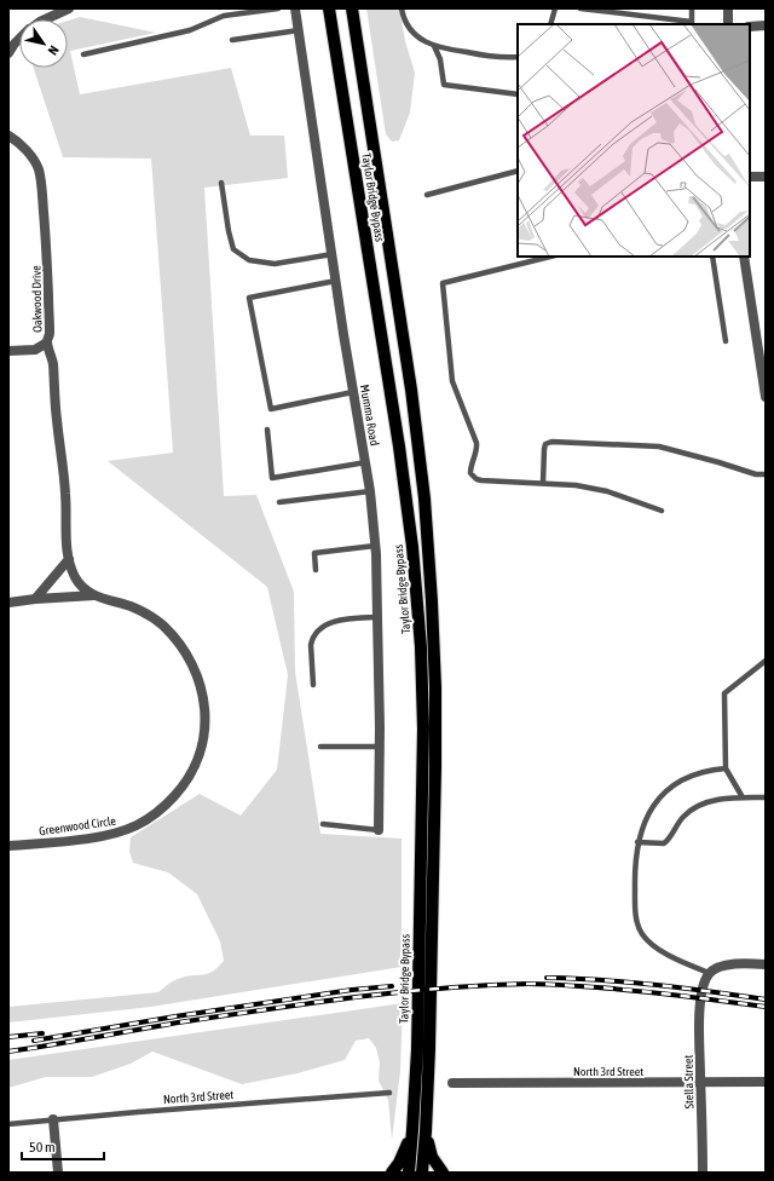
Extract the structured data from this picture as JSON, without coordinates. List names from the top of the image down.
{
  "streets": {
    "main road": ["Taylor Bridge Bypass"],
    "street": [
      "Oakwood Drive",
      "Mumma Road",
      "Greenwood Circle",
      "North 3rd Street",
      "Stella Street"
    ]
  },
  "crossings": [
    ["Oakwood Drive", "Greenwood Circle"],
    ["North 3rd Street", "Stella Street"]
  ],
  "scale_bar": "50 m",
  "north": "bottom right"
}
